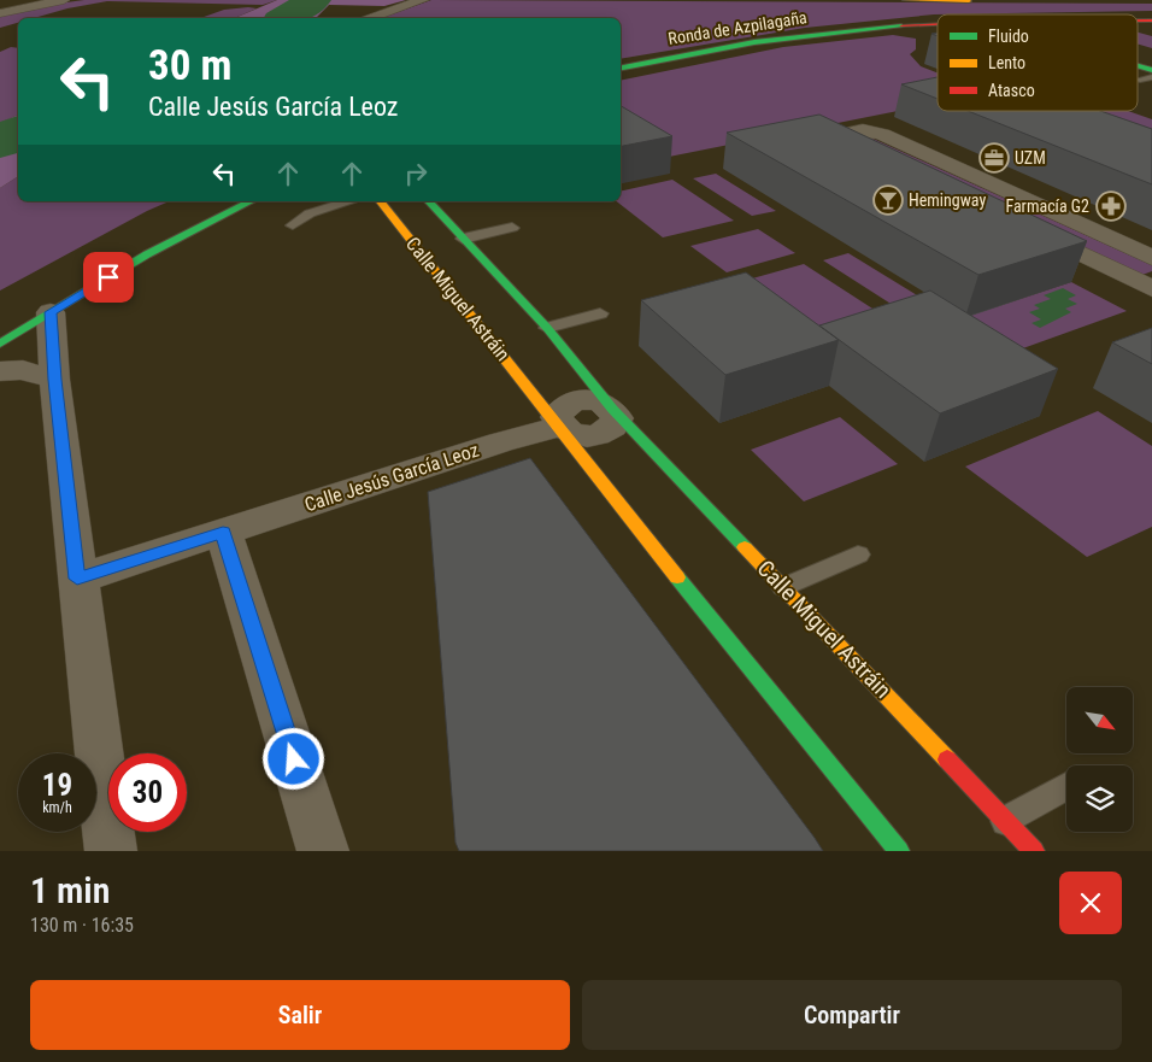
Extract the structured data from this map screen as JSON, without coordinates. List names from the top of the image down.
{
  "streets": {
    "street": ["Ronda de Azpilagaña", "Calle Miguel Astráin", "Calle Jesús García Leoz"]
  },
  "crossings": [
    ["Calle Miguel Astráin", "Calle Jesús García Leoz"]
  ],
  "places": {
    "office": ["UZM"],
    "bar": ["Hemingway"],
    "pharmacy": ["Farmacía G2"]
  },
  "legend": ["Fluido", "Lento", "Atasco"],
  "north": "bottom right",
  "page": {
    "turn": ["30 m", "Calle Jesús García Leoz"],
    "speed": "19 km/h",
    "limit": "30",
    "heading": ["1 min", "130 m · 16:35"],
    "buttons": ["Salir", "Compartir"]
  }
}
